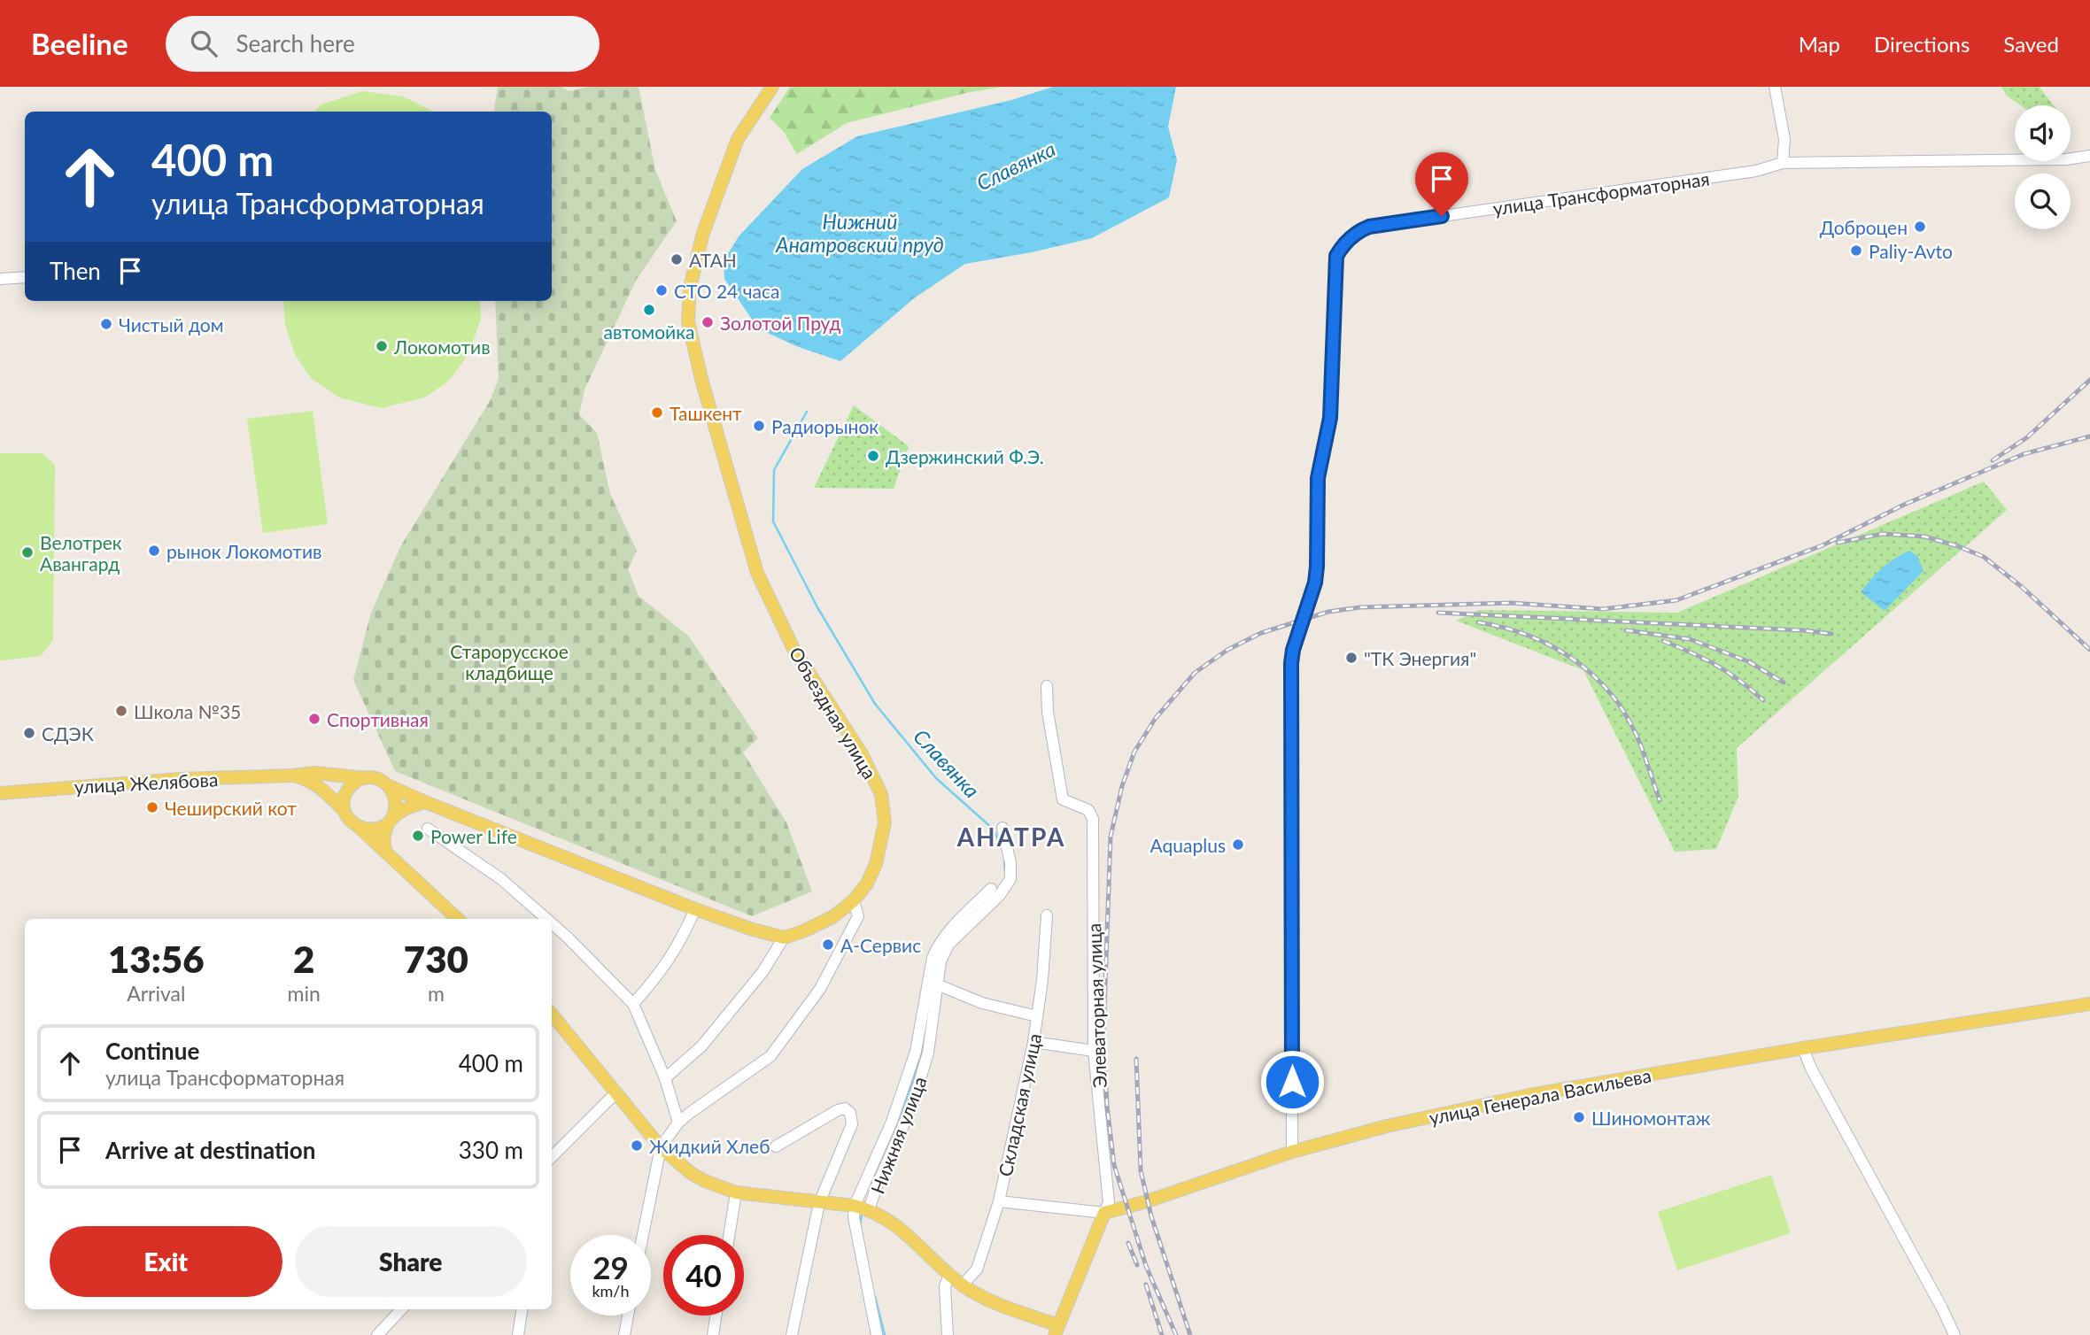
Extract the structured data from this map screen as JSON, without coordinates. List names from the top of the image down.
{
  "streets": {
    "main road": [
      "Объездная улица",
      "улица Желябова",
      "Элеваторная улица",
      "улица Генерала Васильева"
    ],
    "street": ["улица Трансформаторная", "Складская улица", "Нижняя улица"]
  },
  "crossings": [
    ["улица Трансформаторная", "улица Генерала Васильева"],
    ["Элеваторная улица", "улица Генерала Васильева"],
    ["улица Генерала Васильева", "Складская улица"]
  ],
  "districts": ["АНАТРА"],
  "water": ["Славянка", "Нижний Анатровский пруд"],
  "parks": ["Старорусское кладбище"],
  "places": [
    "Доброцен",
    "Paliy-Avto",
    "АТАН",
    "СТО 24 часа",
    "автомойка",
    "Золотой Пруд",
    "Чистый дом",
    "Локомотив",
    "Ташкент",
    "Радиорынок",
    "Дзержинский Ф.Э.",
    "рынок Локомотив",
    "Велотрек Авангард",
    "\"ТК Энергия\"",
    "Школа №35",
    "Спортивная",
    "СДЭК",
    "Чеширский кот",
    "Power Life",
    "Aquaplus",
    "А-Сервис",
    "Шиномонтаж",
    "Жидкий Хлеб"
  ],
  "page": {
    "header": "Beeline",
    "search": "Search here",
    "nav": ["Map", "Directions", "Saved"],
    "turn": ["400 m", "улица Трансформаторная"],
    "then": "Then",
    "eta": [
      "13:56",
      "Arrival",
      "2",
      "min",
      "730",
      "m"
    ],
    "list": [
      {
        "name": "Continue",
        "note": "улица Трансформаторная",
        "value": "400 m"
      },
      {
        "name": "Arrive at destination",
        "value": "330 m"
      }
    ],
    "buttons": ["Exit", "Share"],
    "speed": "29 km/h",
    "limit": "40"
  }
}
